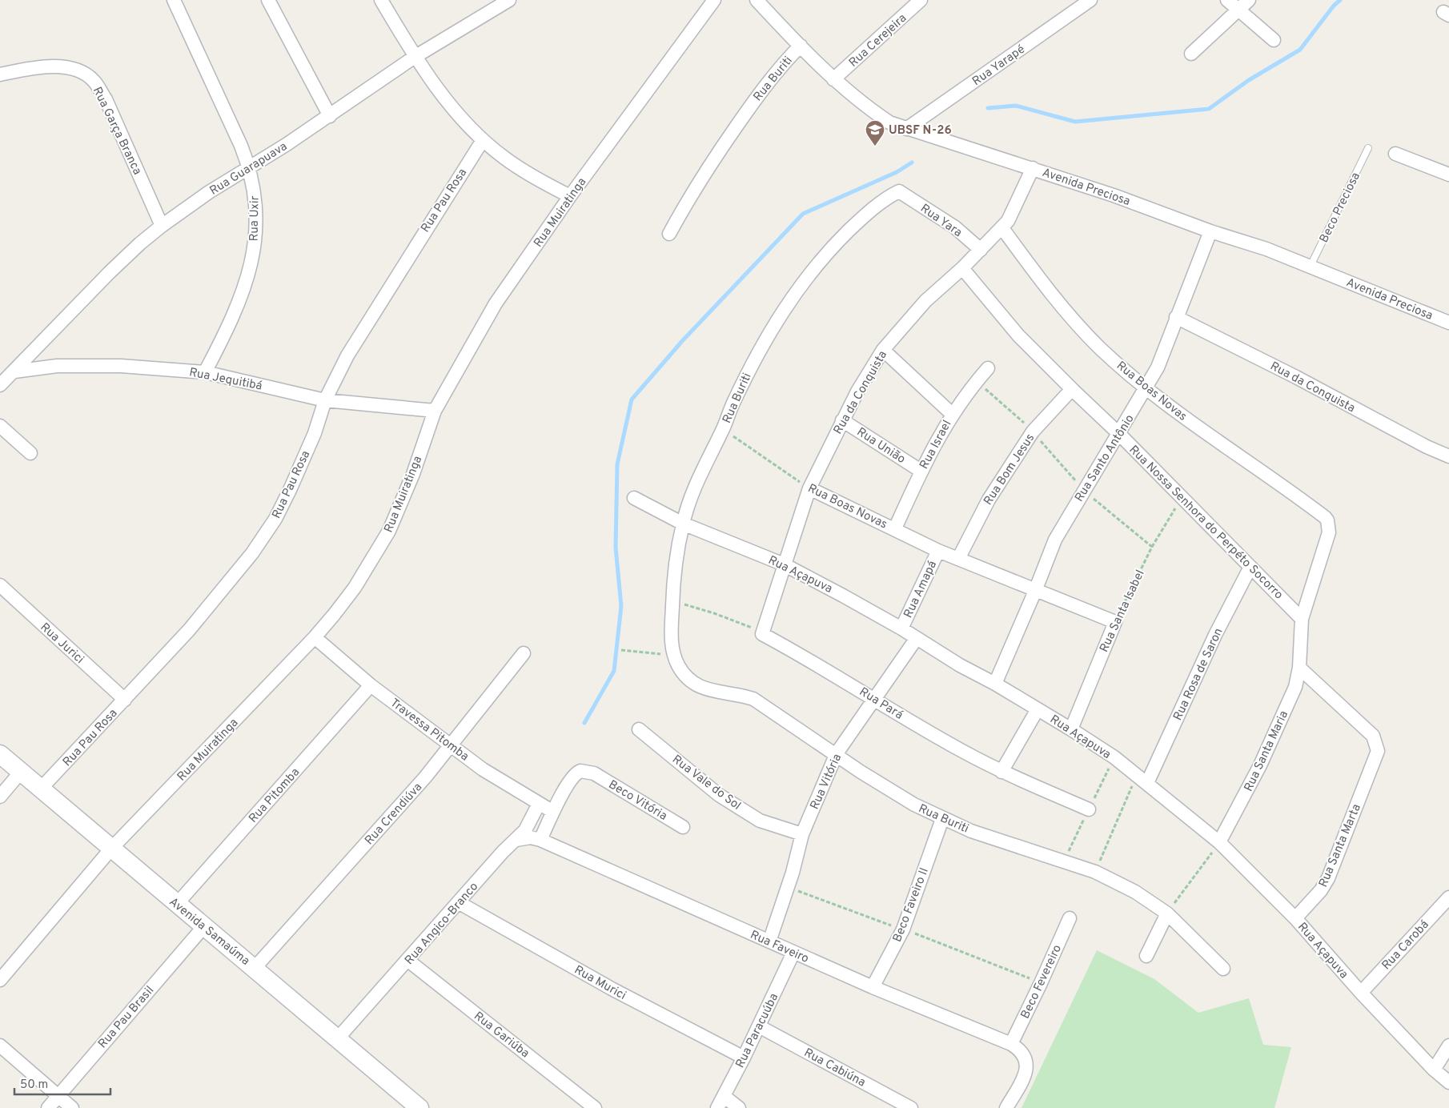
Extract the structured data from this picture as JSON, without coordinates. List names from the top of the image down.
{
  "streets": {
    "street": [
      "Rua Cerejeira",
      "Rua Yarapé",
      "Rua Buriti",
      "Rua Garça Branca",
      "Rua Guarapuava",
      "Avenida Preciosa",
      "Rua Pau Rosa",
      "Rua Muiratinga",
      "Rua Uxir",
      "Rua Yara",
      "Rua Jequitibá",
      "Rua da Conquista",
      "Rua Boas Novas",
      "Rua Israel",
      "Rua União",
      "Rua Santo Antônio",
      "Rua Bom Jesus",
      "Rua Nossa Senhora do Perpéto Socorro",
      "Rua Açapuva",
      "Rua Amapá",
      "Rua Santa Isabel",
      "Rua Jurici",
      "Rua Rosa de Saron",
      "Rua Pará",
      "Travessa Pitomba",
      "Rua Santa Maria",
      "Rua Vitória",
      "Rua Vale do Sol",
      "Rua Pitomba",
      "Beco Vitória",
      "Rua Crendiúva",
      "Rua Santa Marta",
      "Beco Faveiro II",
      "Rua Angico-Branco",
      "Avenida Samaúma",
      "Rua Carobá",
      "Rua Faveiro",
      "Beco Fevereiro",
      "Rua Murici",
      "Rua Pau Brasil",
      "Rua Paracuúba",
      "Rua Gariúba",
      "Rua Cabiúna"
    ],
    "lane": ["Beco Preciosa"]
  },
  "crossings": [
    ["Rua Cerejeira", "Avenida Preciosa"],
    ["Rua Yarapé", "Avenida Preciosa"],
    ["Rua Buriti", "Avenida Preciosa"],
    ["Rua Buriti", "Rua Yara"],
    ["Rua Buriti", "Rua Boas Novas"],
    ["Rua Buriti", "Rua Açapuva"],
    ["Rua Buriti", "Rua Vitória"],
    ["Rua Buriti", "Beco Faveiro II"],
    ["Rua Garça Branca", "Rua Guarapuava"],
    ["Rua Guarapuava", "Rua Uxir"],
    ["Rua Guarapuava", "Rua Jequitibá"],
    ["Avenida Preciosa", "Beco Preciosa"],
    ["Avenida Preciosa", "Rua da Conquista"],
    ["Avenida Preciosa", "Rua Santo Antônio"],
    ["Rua Pau Rosa", "Rua Jequitibá"],
    ["Rua Pau Rosa", "Rua Jurici"],
    ["Rua Pau Rosa", "Avenida Samaúma"],
    ["Rua Muiratinga", "Rua Jequitibá"],
    ["Rua Muiratinga", "Travessa Pitomba"],
    ["Rua Muiratinga", "Avenida Samaúma"],
    ["Rua Uxir", "Rua Jequitibá"],
    ["Rua Yara", "Rua da Conquista"],
    ["Rua da Conquista", "Rua Boas Novas"],
    ["Rua da Conquista", "Rua União"],
    ["Rua da Conquista", "Rua Santo Antônio"],
    ["Rua da Conquista", "Rua Nossa Senhora do Perpéto Socorro"],
    ["Rua da Conquista", "Rua Açapuva"],
    ["Rua da Conquista", "Rua Pará"],
    ["Rua Boas Novas", "Rua Israel"],
    ["Rua Boas Novas", "Rua Santo Antônio"],
    ["Rua Boas Novas", "Rua Bom Jesus"],
    ["Rua Boas Novas", "Rua Amapá"],
    ["Rua Boas Novas", "Rua Santa Isabel"],
    ["Rua Boas Novas", "Rua Santa Maria"],
    ["Rua Israel", "Rua União"],
    ["Rua Santo Antônio", "Rua Nossa Senhora do Perpéto Socorro"],
    ["Rua Santo Antônio", "Rua Açapuva"],
    ["Rua Bom Jesus", "Rua Nossa Senhora do Perpéto Socorro"],
    ["Rua Nossa Senhora do Perpéto Socorro", "Rua Santa Isabel"],
    ["Rua Nossa Senhora do Perpéto Socorro", "Rua Rosa de Saron"],
    ["Rua Nossa Senhora do Perpéto Socorro", "Rua Santa Maria"],
    ["Rua Açapuva", "Rua Amapá"],
    ["Rua Açapuva", "Rua Santa Isabel"],
    ["Rua Açapuva", "Rua Rosa de Saron"],
    ["Rua Açapuva", "Rua Santa Maria"],
    ["Rua Açapuva", "Rua Vitória"],
    ["Rua Açapuva", "Rua Santa Marta"],
    ["Rua Açapuva", "Rua Carobá"],
    ["Rua Pará", "Rua Vitória"],
    ["Travessa Pitomba", "Rua Pitomba"],
    ["Travessa Pitomba", "Beco Vitória"],
    ["Travessa Pitomba", "Rua Crendiúva"],
    ["Travessa Pitomba", "Rua Angico-Branco"],
    ["Rua Santa Maria", "Rua Santa Marta"],
    ["Rua Vitória", "Rua Vale do Sol"],
    ["Rua Vitória", "Rua Faveiro"],
    ["Rua Pitomba", "Avenida Samaúma"],
    ["Rua Crendiúva", "Avenida Samaúma"],
    ["Beco Faveiro II", "Rua Faveiro"],
    ["Rua Angico-Branco", "Avenida Samaúma"],
    ["Rua Angico-Branco", "Rua Faveiro"],
    ["Rua Angico-Branco", "Rua Murici"],
    ["Rua Angico-Branco", "Rua Gariúba"],
    ["Avenida Samaúma", "Rua Pau Brasil"],
    ["Rua Faveiro", "Beco Fevereiro"],
    ["Rua Faveiro", "Rua Paracuúba"],
    ["Rua Murici", "Rua Paracuúba"],
    ["Rua Paracuúba", "Rua Cabiúna"]
  ],
  "places": {
    "school or university": ["UBSF N-26"]
  },
  "scale_bar": "50 m"
}
